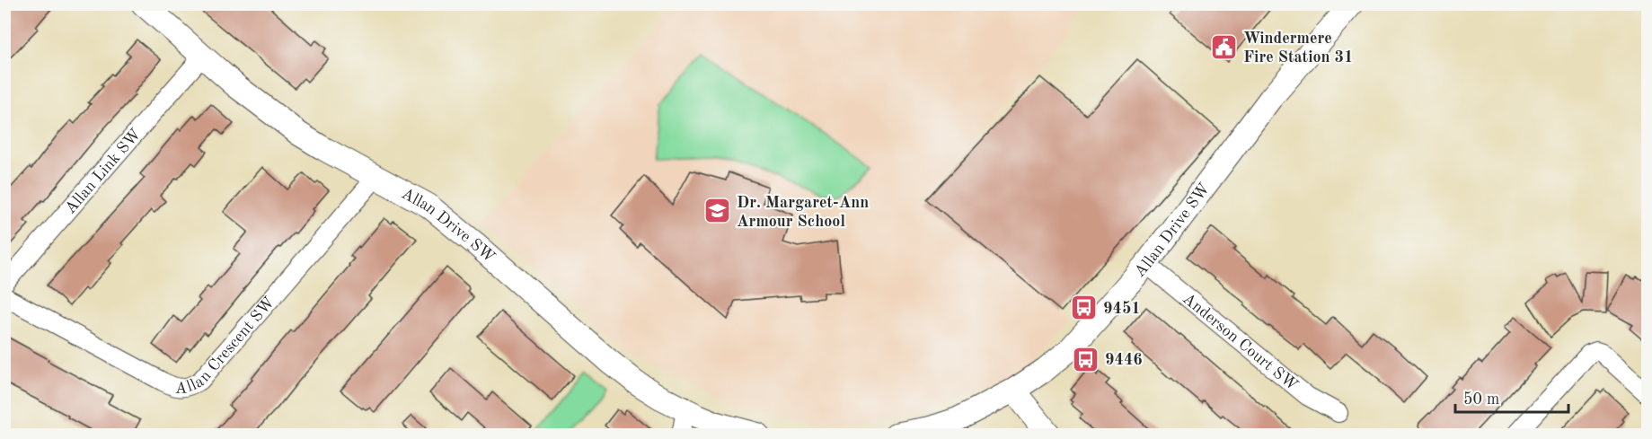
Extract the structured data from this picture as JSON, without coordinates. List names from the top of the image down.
{
  "streets": {
    "street": [
      "Allan Link SW",
      "Allan Drive SW",
      "Allan Crescent SW",
      "Anderson Court SW"
    ]
  },
  "crossings": [
    ["Allan Link SW", "Allan Drive SW"],
    ["Allan Drive SW", "Allan Crescent SW"],
    ["Allan Drive SW", "Anderson Court SW"]
  ],
  "places": {
    "public building": ["Windermere Fire Station 31"],
    "school or university": ["Dr. Margaret-Ann Armour School"],
    "bus stop": ["9451", "9446"]
  },
  "scale_bar": "50 m"
}
